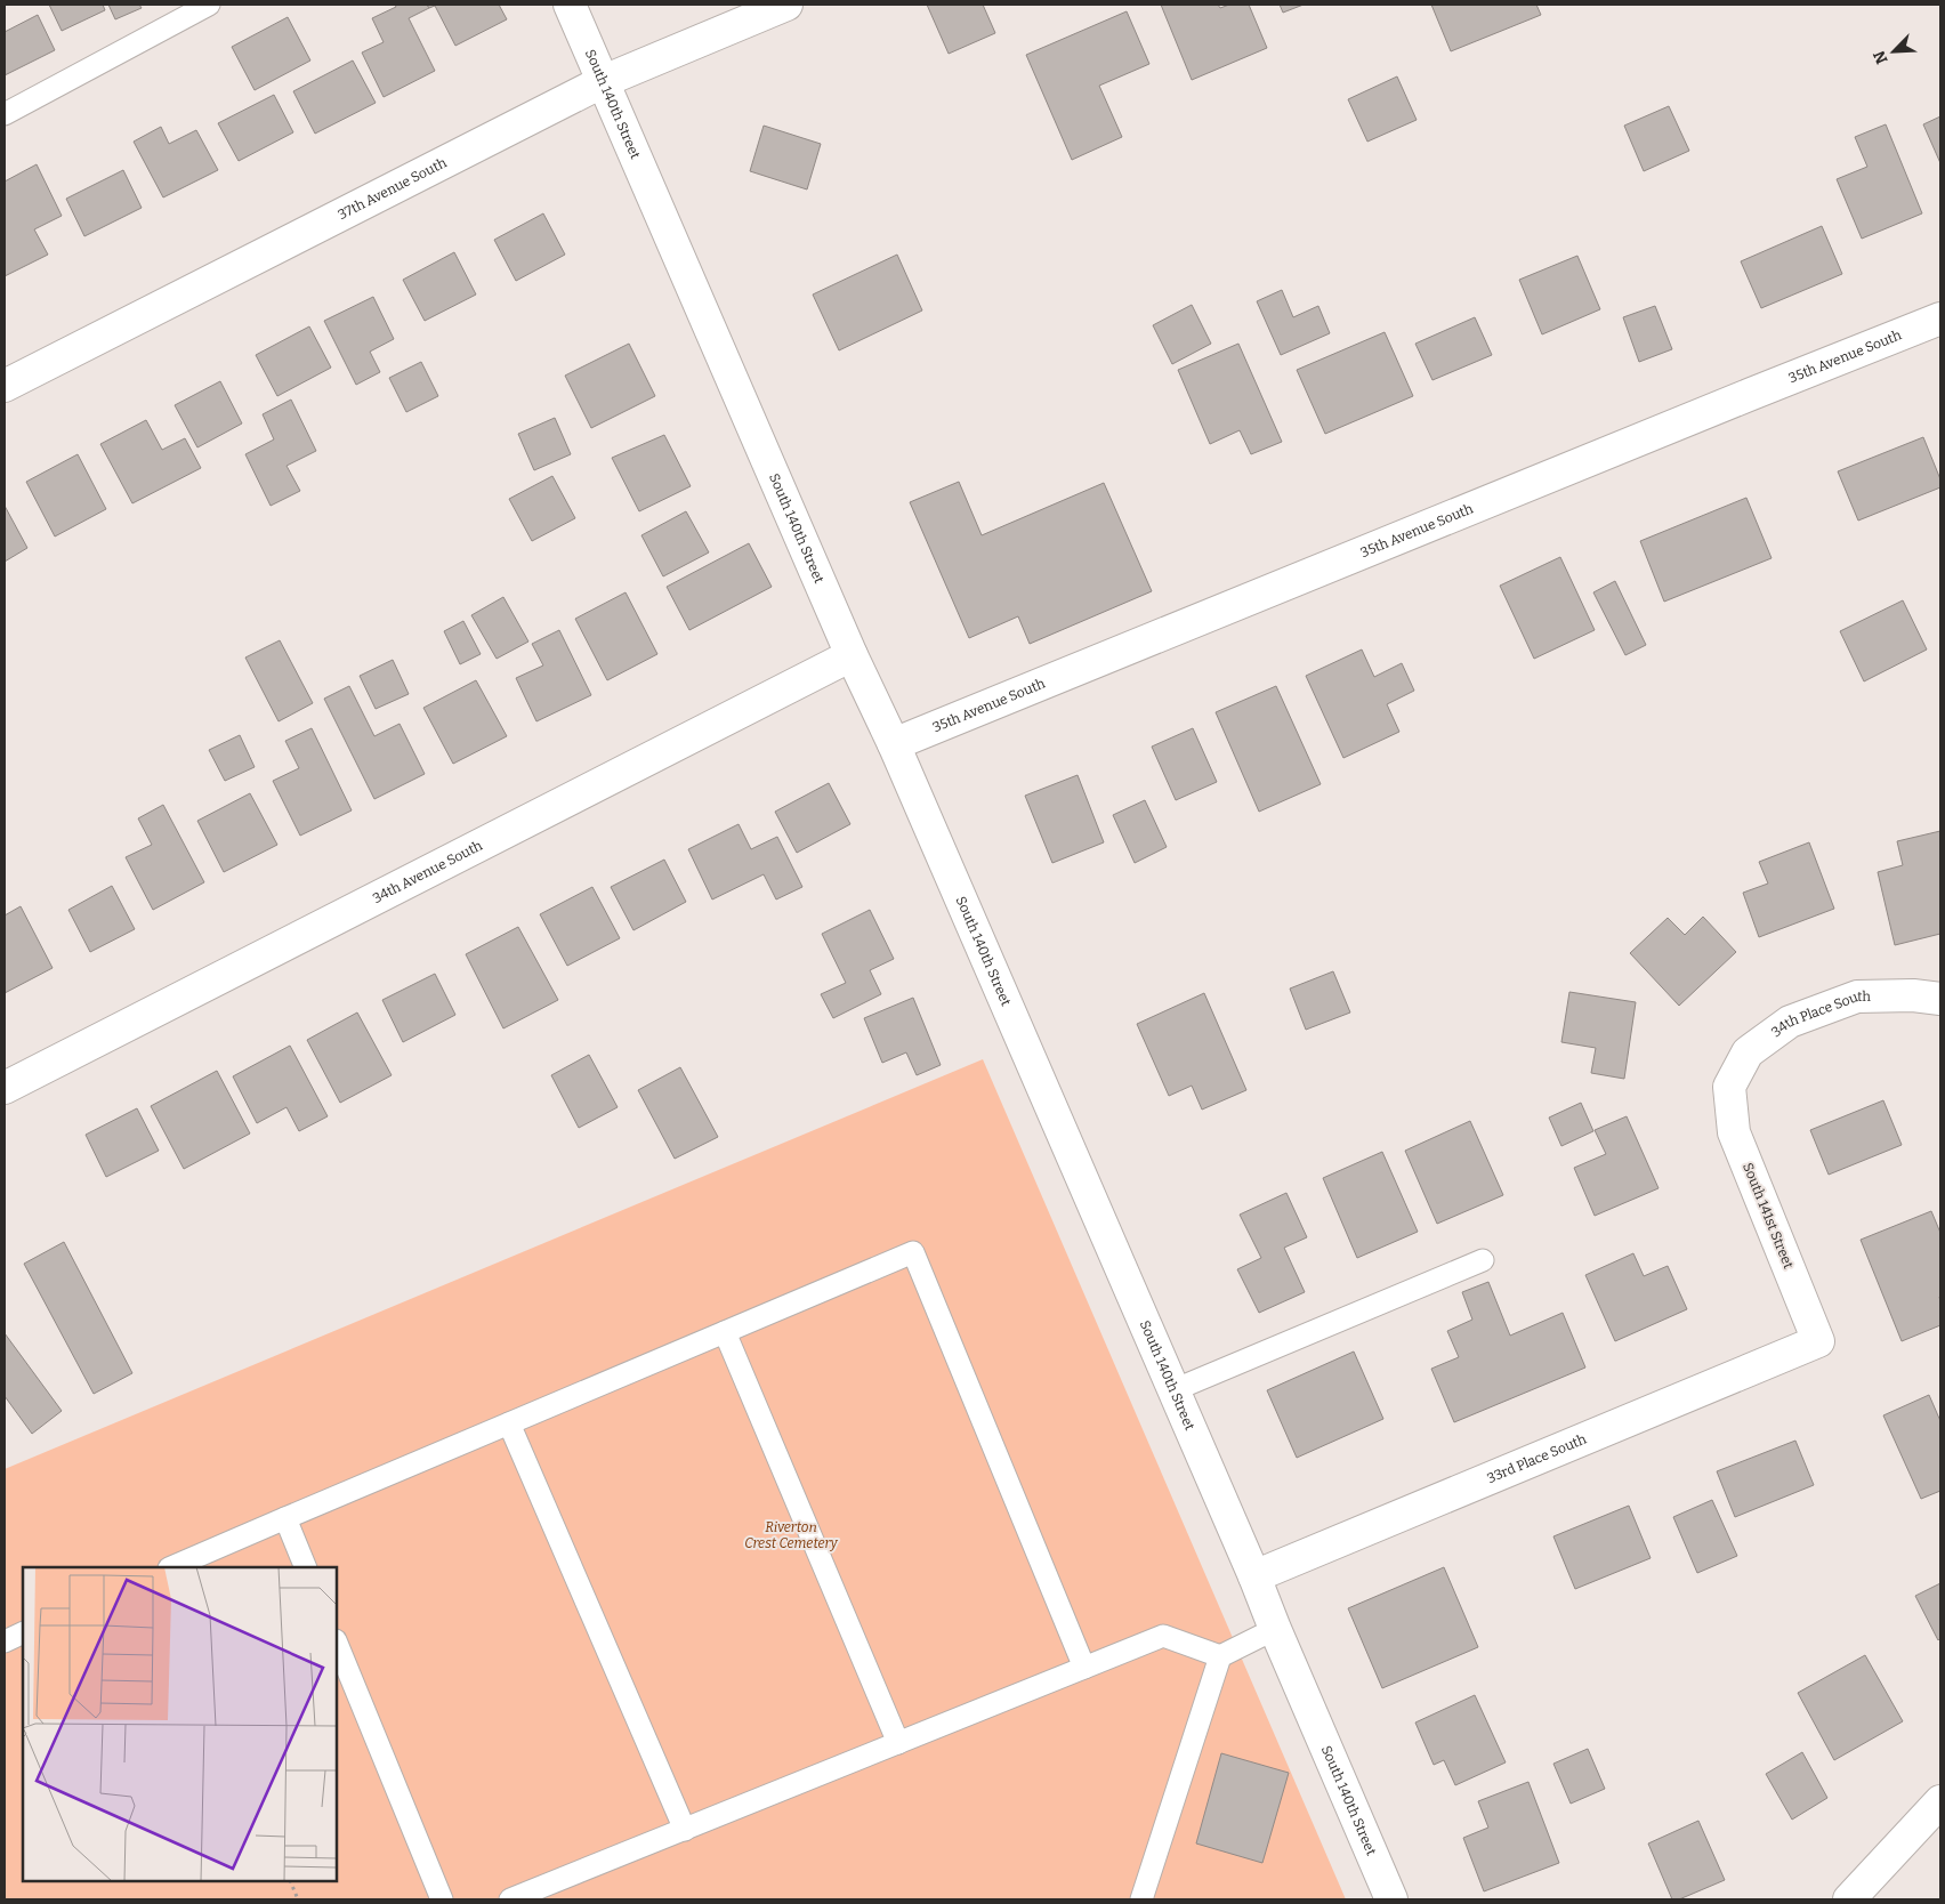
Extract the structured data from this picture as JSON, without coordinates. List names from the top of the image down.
{
  "streets": {
    "street": [
      "South 140th Street",
      "37th Avenue South",
      "35th Avenue South",
      "34th Avenue South",
      "34th Place South",
      "South 141st Street",
      "33rd Place South"
    ]
  },
  "crossings": [
    ["South 140th Street", "37th Avenue South"],
    ["South 140th Street", "35th Avenue South"],
    ["South 140th Street", "34th Avenue South"],
    ["South 140th Street", "33rd Place South"],
    ["34th Place South", "South 141st Street"],
    ["South 141st Street", "33rd Place South"]
  ],
  "parks": ["Riverton Crest Cemetery"],
  "north": "bottom left"
}
